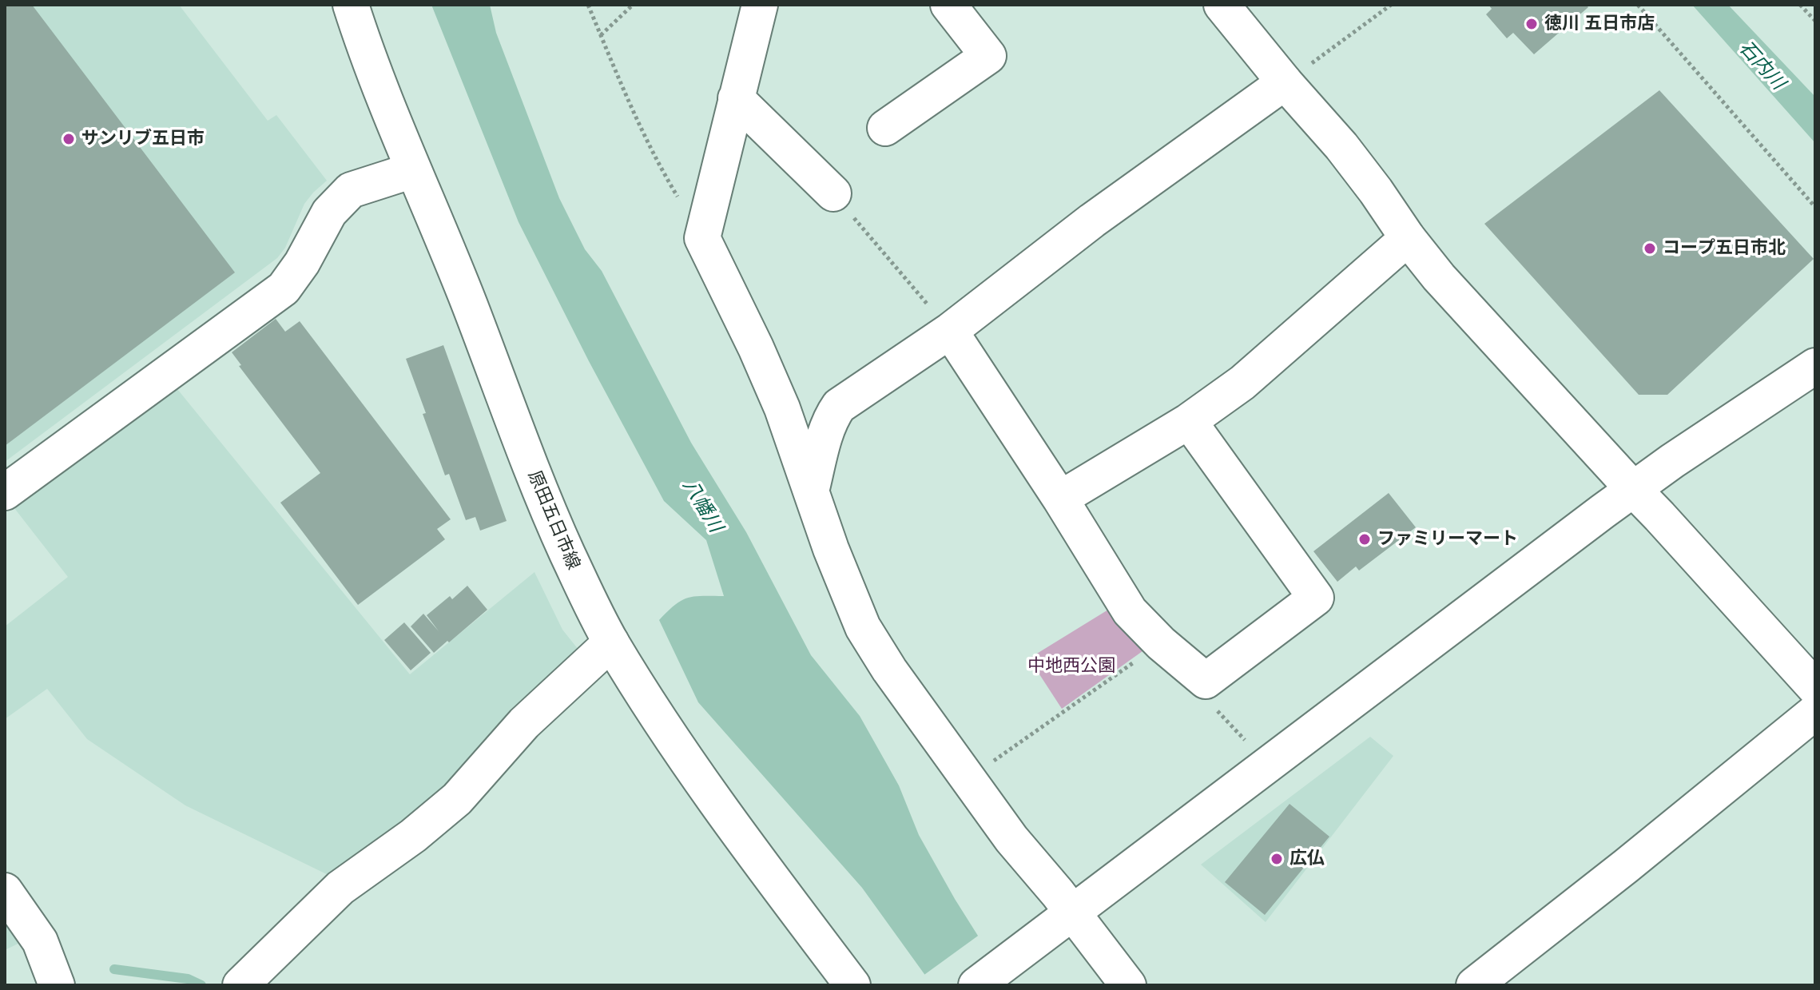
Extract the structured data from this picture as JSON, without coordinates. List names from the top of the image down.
{
  "streets": {
    "street": ["原田五日市線"]
  },
  "water": ["石内川", "八幡川"],
  "parks": ["中地西公園"],
  "places": [
    "徳川 五日市店",
    "サンリブ五日市",
    "コープ五日市北",
    "ファミリーマート",
    "広仏"
  ]
}
